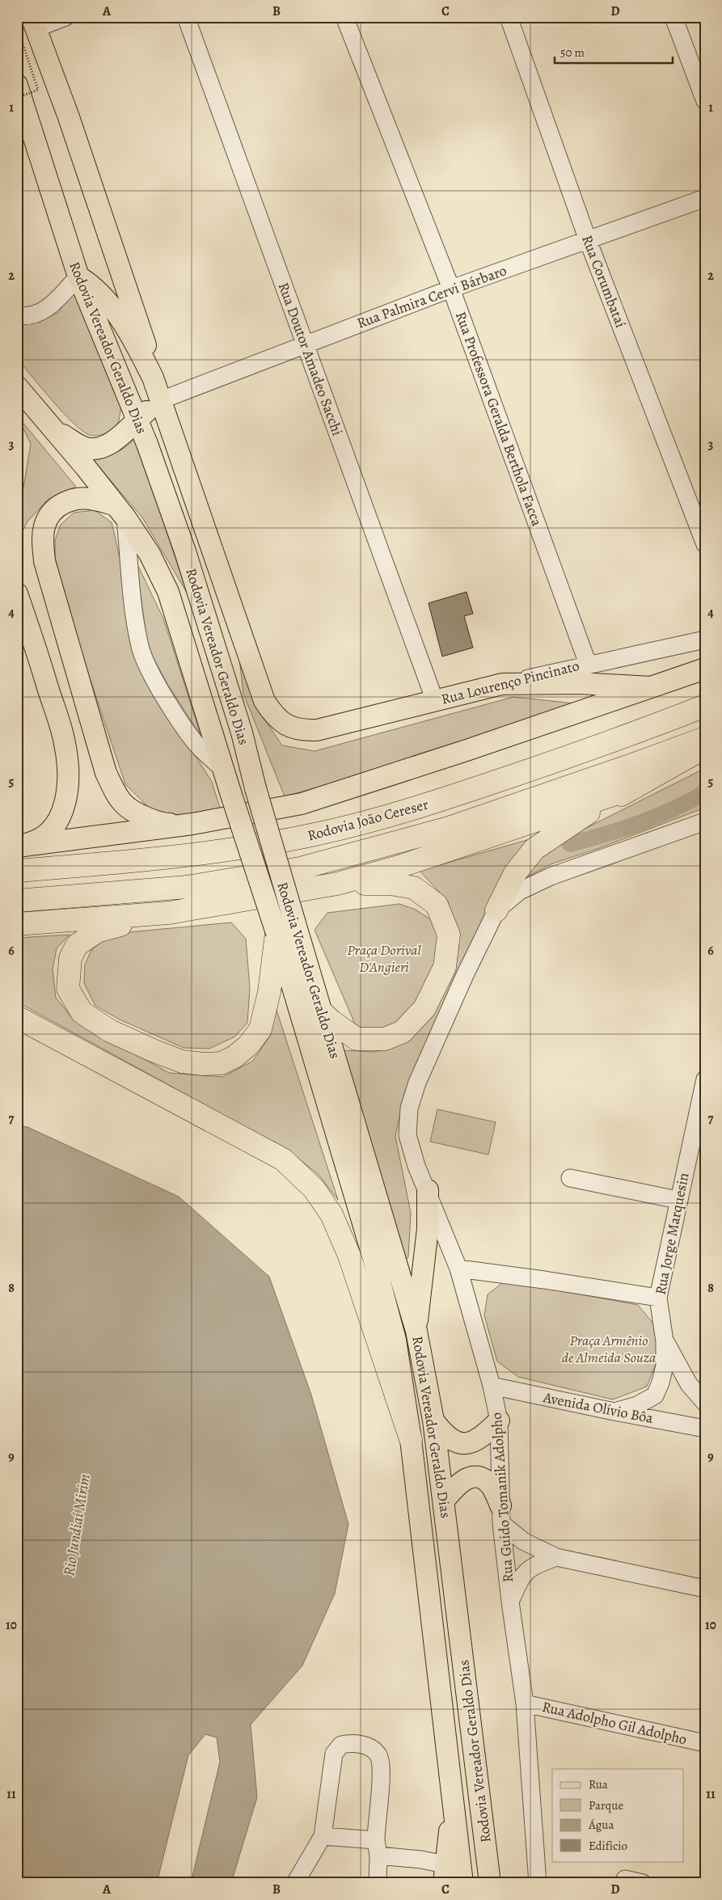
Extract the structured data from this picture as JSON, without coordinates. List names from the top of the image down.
{
  "streets": {
    "highway": ["Rodovia João Cereser"],
    "main road": ["Rodovia Vereador Geraldo Dias", "Rua Lourenço Pincinato"],
    "street": [
      "Rua Corumbataí",
      "Rua Palmira Cervi Bárbaro",
      "Rua Doutor Amadeo Sacchi",
      "Rua Professora Geralda Berthola Facca",
      "Rua Jorge Marquesin",
      "Avenida Olívio Bôa",
      "Rua Guido Tomanik Adolpho",
      "Rua Adolpho Gil Adolpho"
    ]
  },
  "crossings": [
    ["Rua Corumbataí", "Rua Palmira Cervi Bárbaro"],
    ["Rua Palmira Cervi Bárbaro", "Rua Doutor Amadeo Sacchi"],
    ["Rua Palmira Cervi Bárbaro", "Rua Professora Geralda Berthola Facca"],
    ["Rua Doutor Amadeo Sacchi", "Rua Lourenço Pincinato"],
    ["Rua Professora Geralda Berthola Facca", "Rua Lourenço Pincinato"],
    ["Rua Jorge Marquesin", "Avenida Olívio Bôa"],
    ["Avenida Olívio Bôa", "Rua Guido Tomanik Adolpho"],
    ["Rua Guido Tomanik Adolpho", "Rua Adolpho Gil Adolpho"]
  ],
  "water": ["Rio Jundiaí Mirim"],
  "parks": ["Praça Dorival D'Angieri", "Praça Armênio de Almeida Souza"],
  "legend": [
    "Rua",
    "Parque",
    "Água",
    "Edifício"
  ],
  "scale_bar": "50 m",
  "grid": {
    "columns": [
      "A",
      "B",
      "C",
      "D"
    ],
    "rows": [
      "1",
      "2",
      "3",
      "4",
      "5",
      "6",
      "7",
      "8",
      "9",
      "10",
      "11"
    ]
  }
}
